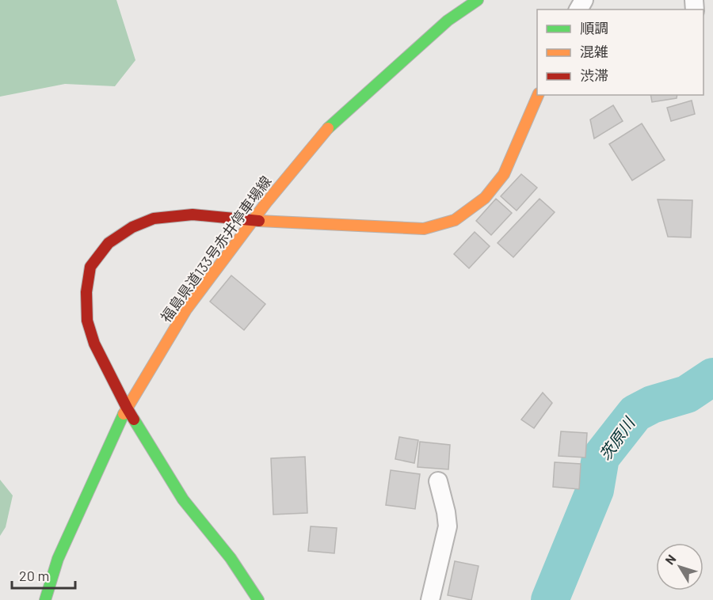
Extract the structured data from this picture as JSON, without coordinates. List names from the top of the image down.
{
  "streets": {
    "street": ["福島県道133号赤井停車場線"]
  },
  "water": ["茨原川"],
  "legend": ["順調", "混雑", "渋滞"],
  "scale_bar": "20 m",
  "north": "top left"
}
